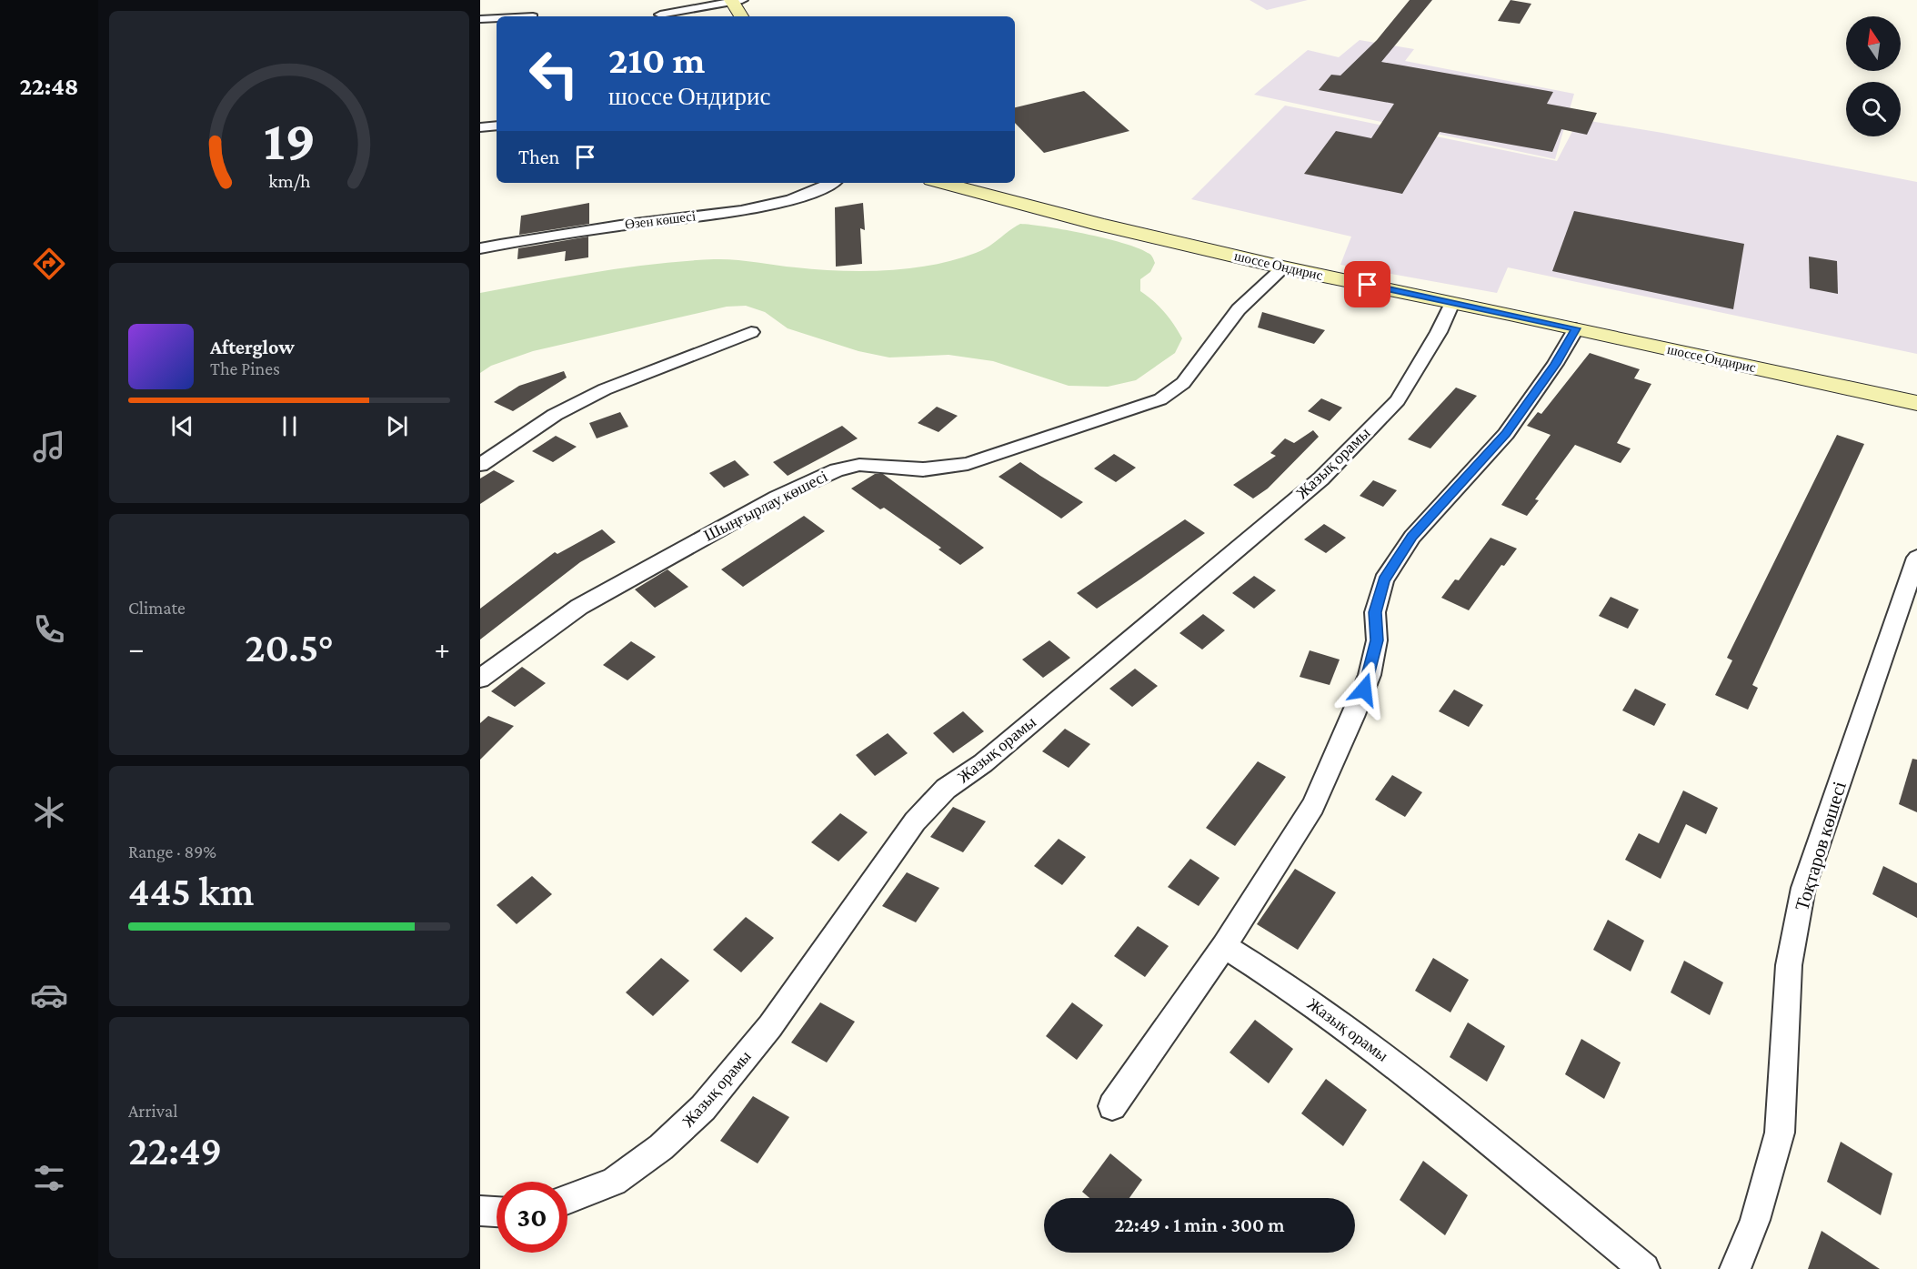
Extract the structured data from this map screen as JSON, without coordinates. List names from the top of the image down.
{
  "streets": {
    "main road": ["шоссе Ондирис"],
    "street": [
      "Өзен көшесі",
      "Жазық орамы",
      "Шыңғырлау көшесі",
      "Тоқтаров көшесі"
    ]
  },
  "crossings": [
    ["шоссе Ондирис", "Жазық орамы"],
    ["шоссе Ондирис", "Шыңғырлау көшесі"]
  ],
  "north": "top",
  "page": {
    "tabs": "22:48",
    "turn": ["210 m", "шоссе Ондирис"],
    "then": "Then",
    "song": ["Afterglow", "The Pines"],
    "tile": [
      "Climate",
      ["Range · 89%", "445 km"],
      ["Arrival", "22:49"]
    ],
    "heat": ["−", "20.5°", "+"],
    "limit": "30",
    "trip": "22:49 · 1 min · 300 m",
    "gauge": ["19", "km/h"]
  }
}
